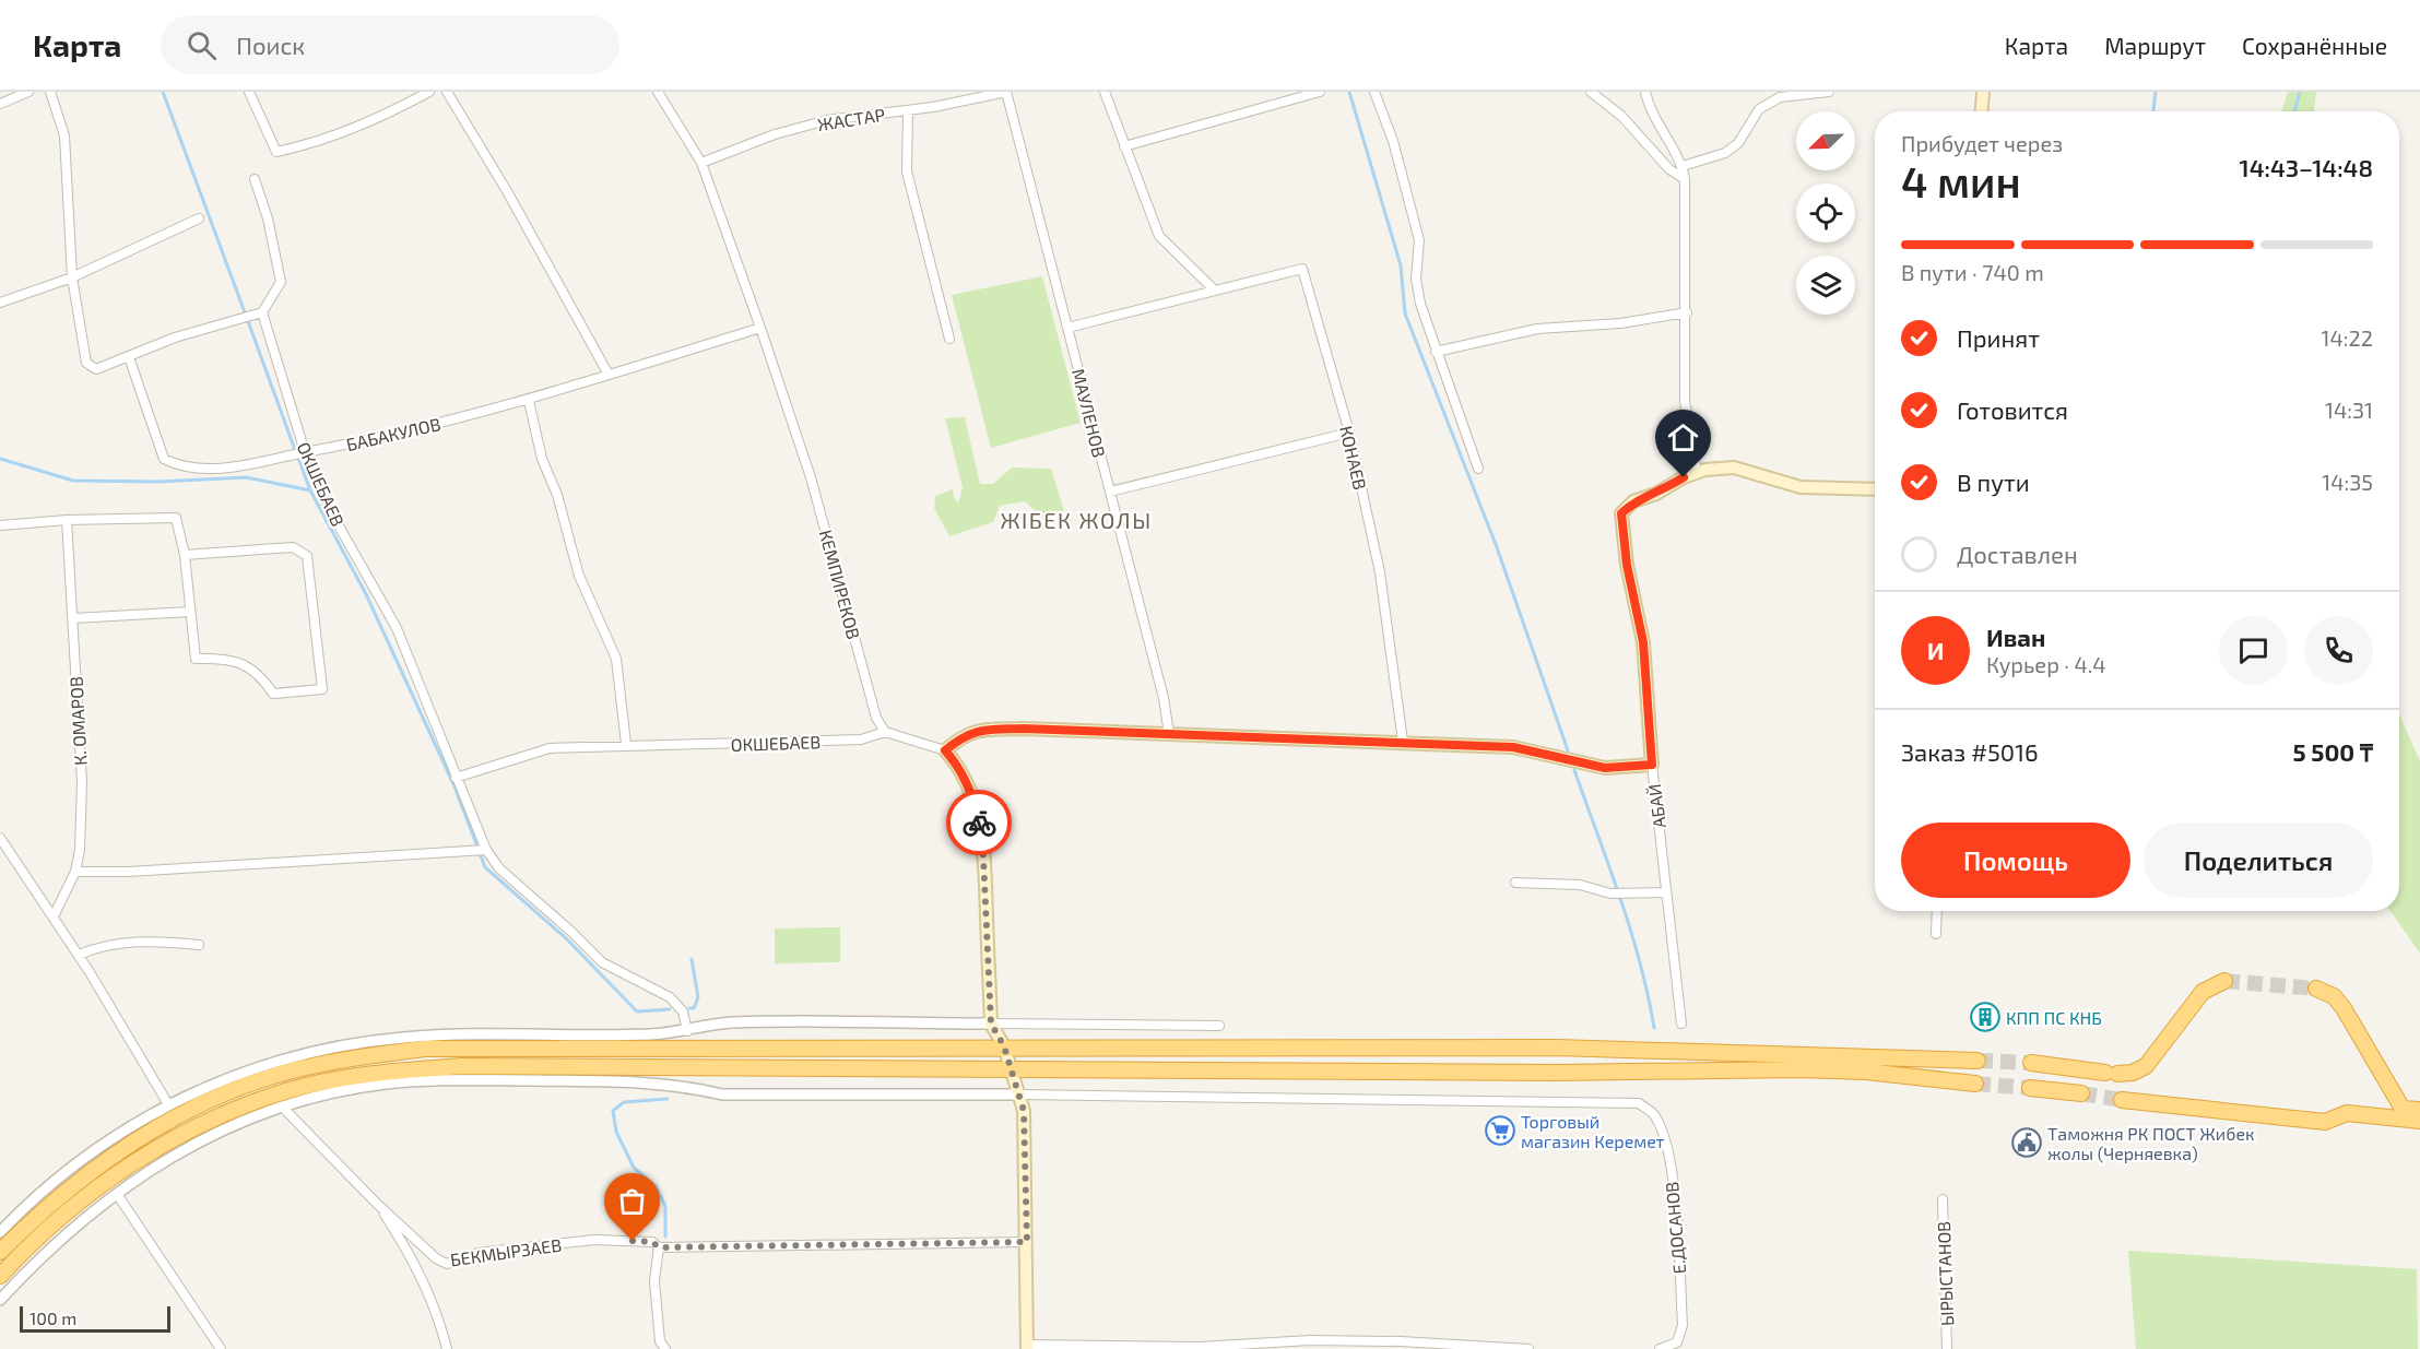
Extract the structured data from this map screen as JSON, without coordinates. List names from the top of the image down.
{
  "streets": {
    "main road": ["АБАЙ"],
    "street": [
      "ЖАСТАР",
      "МАУЛЕНОВ",
      "БАБАКУЛОВ",
      "КОНАЕВ",
      "ОКШЕБАЕВ",
      "КЕМПИРЕКОВ",
      "К. ОМАРОВ",
      "Е.ДОСАНОВ",
      "БЕКМЫРЗАЕВ",
      "ЫРЫСТАНОВ"
    ]
  },
  "crossings": [
    ["ЖАСТАР", "МАУЛЕНОВ"],
    ["ЖАСТАР", "КЕМПИРЕКОВ"],
    ["МАУЛЕНОВ", "КОНАЕВ"],
    ["БАБАКУЛОВ", "ОКШЕБАЕВ"],
    ["БАБАКУЛОВ", "КЕМПИРЕКОВ"],
    ["ОКШЕБАЕВ", "КЕМПИРЕКОВ"]
  ],
  "districts": ["ЖІБЕК ЖОЛЫ"],
  "places": {
    "building": ["КПП ПС КНБ"],
    "supermarket": ["Торговый магазин Керемет"],
    "public building": ["Таможня РК ПОСТ Жибек жолы (Черняевка)"]
  },
  "scale_bar": "100 m",
  "north": "bottom left",
  "page": {
    "header": "Карта",
    "search": "Поиск",
    "nav": ["Карта", "Маршрут", "Сохранённые"],
    "heading": ["4 мин", "Прибудет через", "14:43–14:48"],
    "panel": [
      "Иван",
      "Курьер · 4.4",
      "Заказ #5016",
      "5 500 ₸"
    ],
    "bar": "В пути · 740 m",
    "list": [
      ["Принят", "14:22"],
      ["Готовится", "14:31"],
      ["В пути", "14:35"],
      "Доставлен"
    ],
    "round": "И",
    "buttons": ["Помощь", "Поделиться"],
    "scale": "100 m"
  }
}
